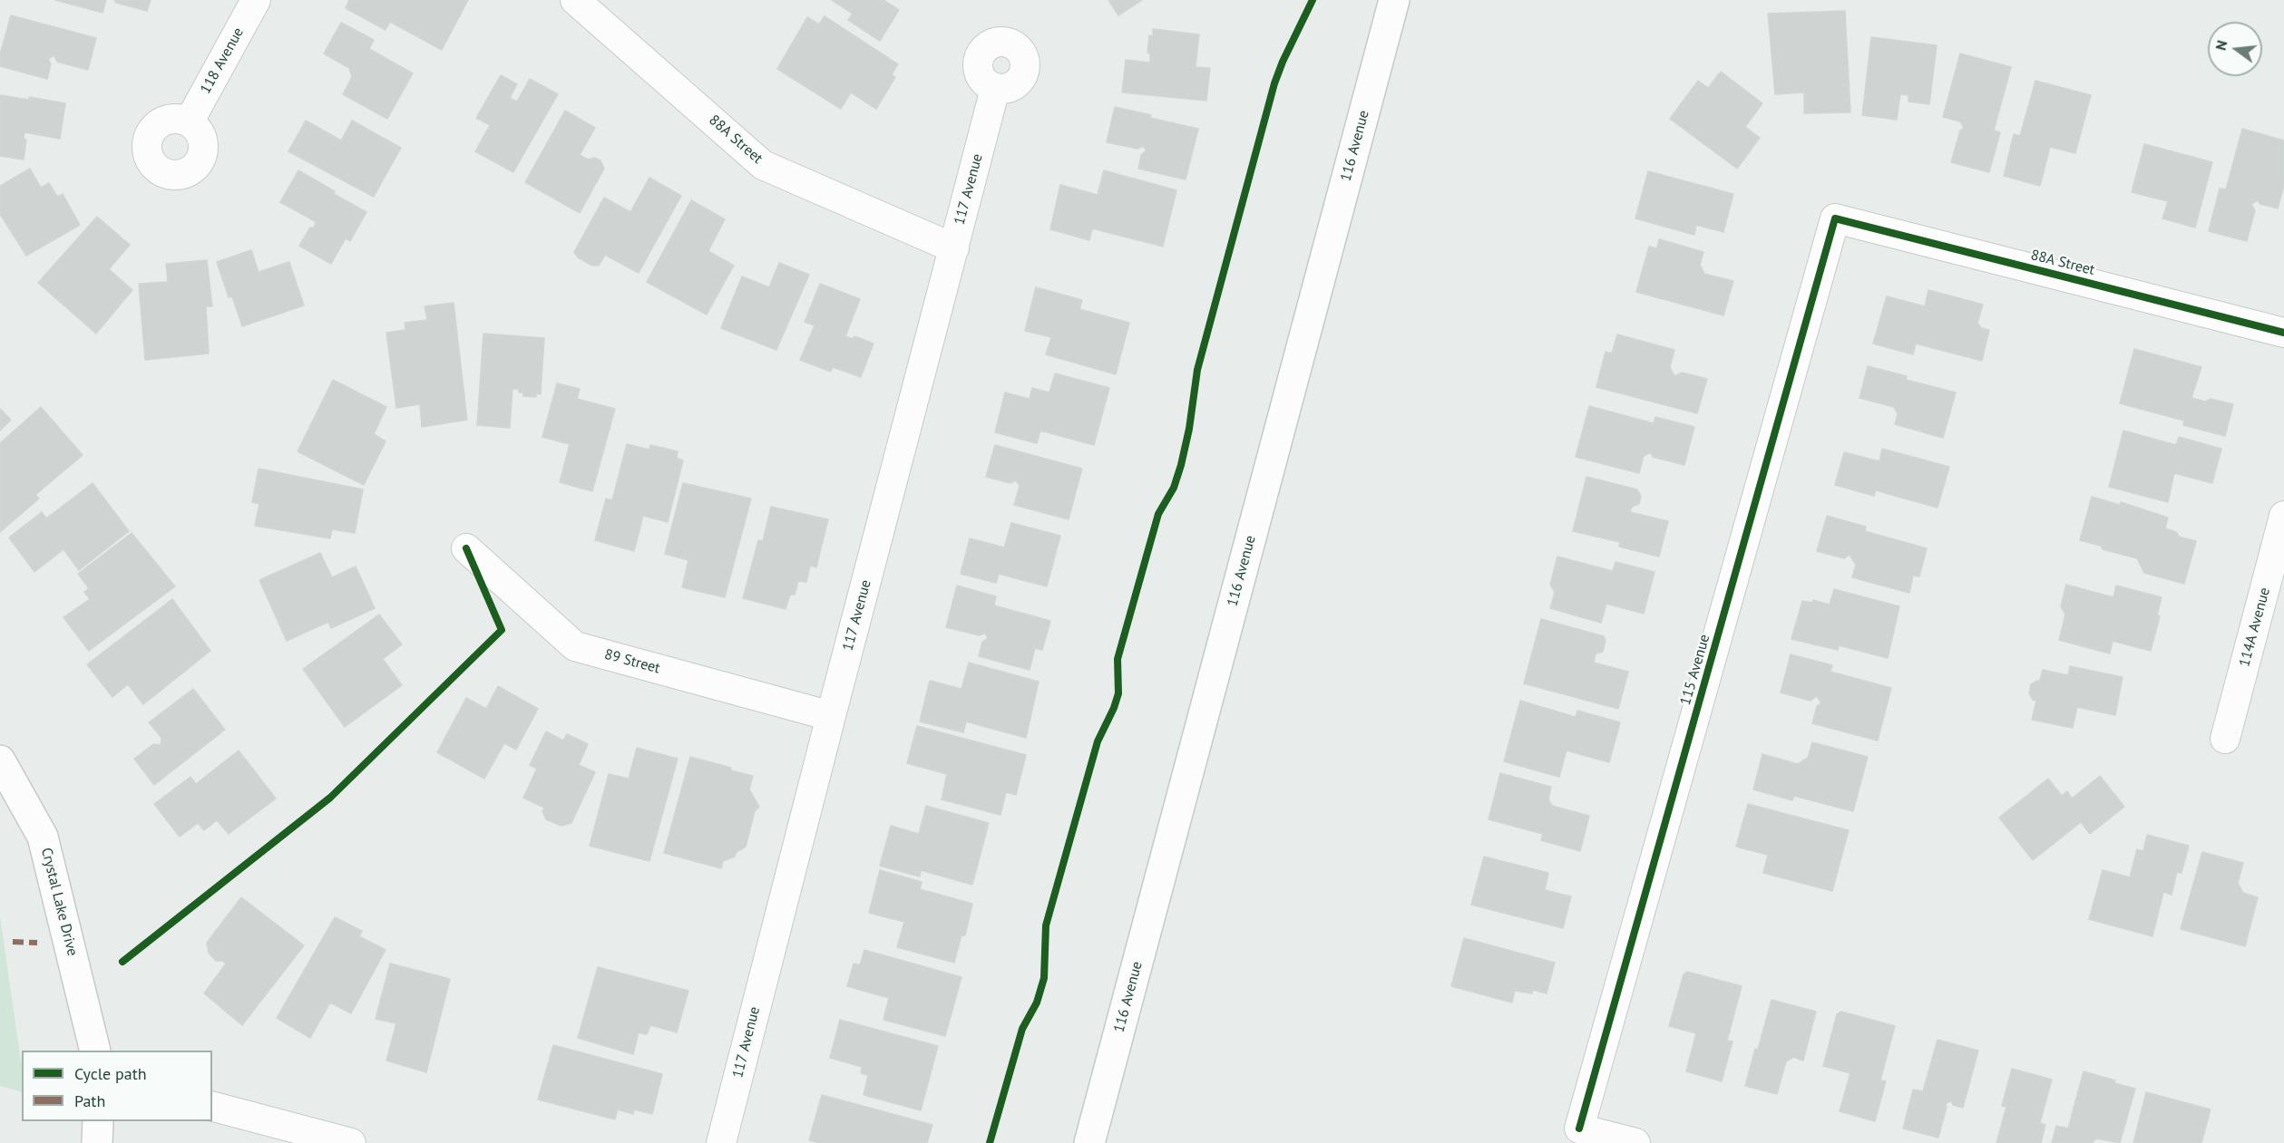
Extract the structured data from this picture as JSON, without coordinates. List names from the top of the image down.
{
  "streets": {
    "main road": ["116 Avenue", "Crystal Lake Drive"],
    "street": [
      "118 Avenue",
      "88A Street",
      "117 Avenue",
      "114A Avenue",
      "89 Street",
      "115 Avenue"
    ]
  },
  "crossings": [
    ["88A Street", "117 Avenue"],
    ["88A Street", "115 Avenue"],
    ["117 Avenue", "89 Street"]
  ],
  "legend": ["Cycle path", "Path"],
  "north": "left"
}
